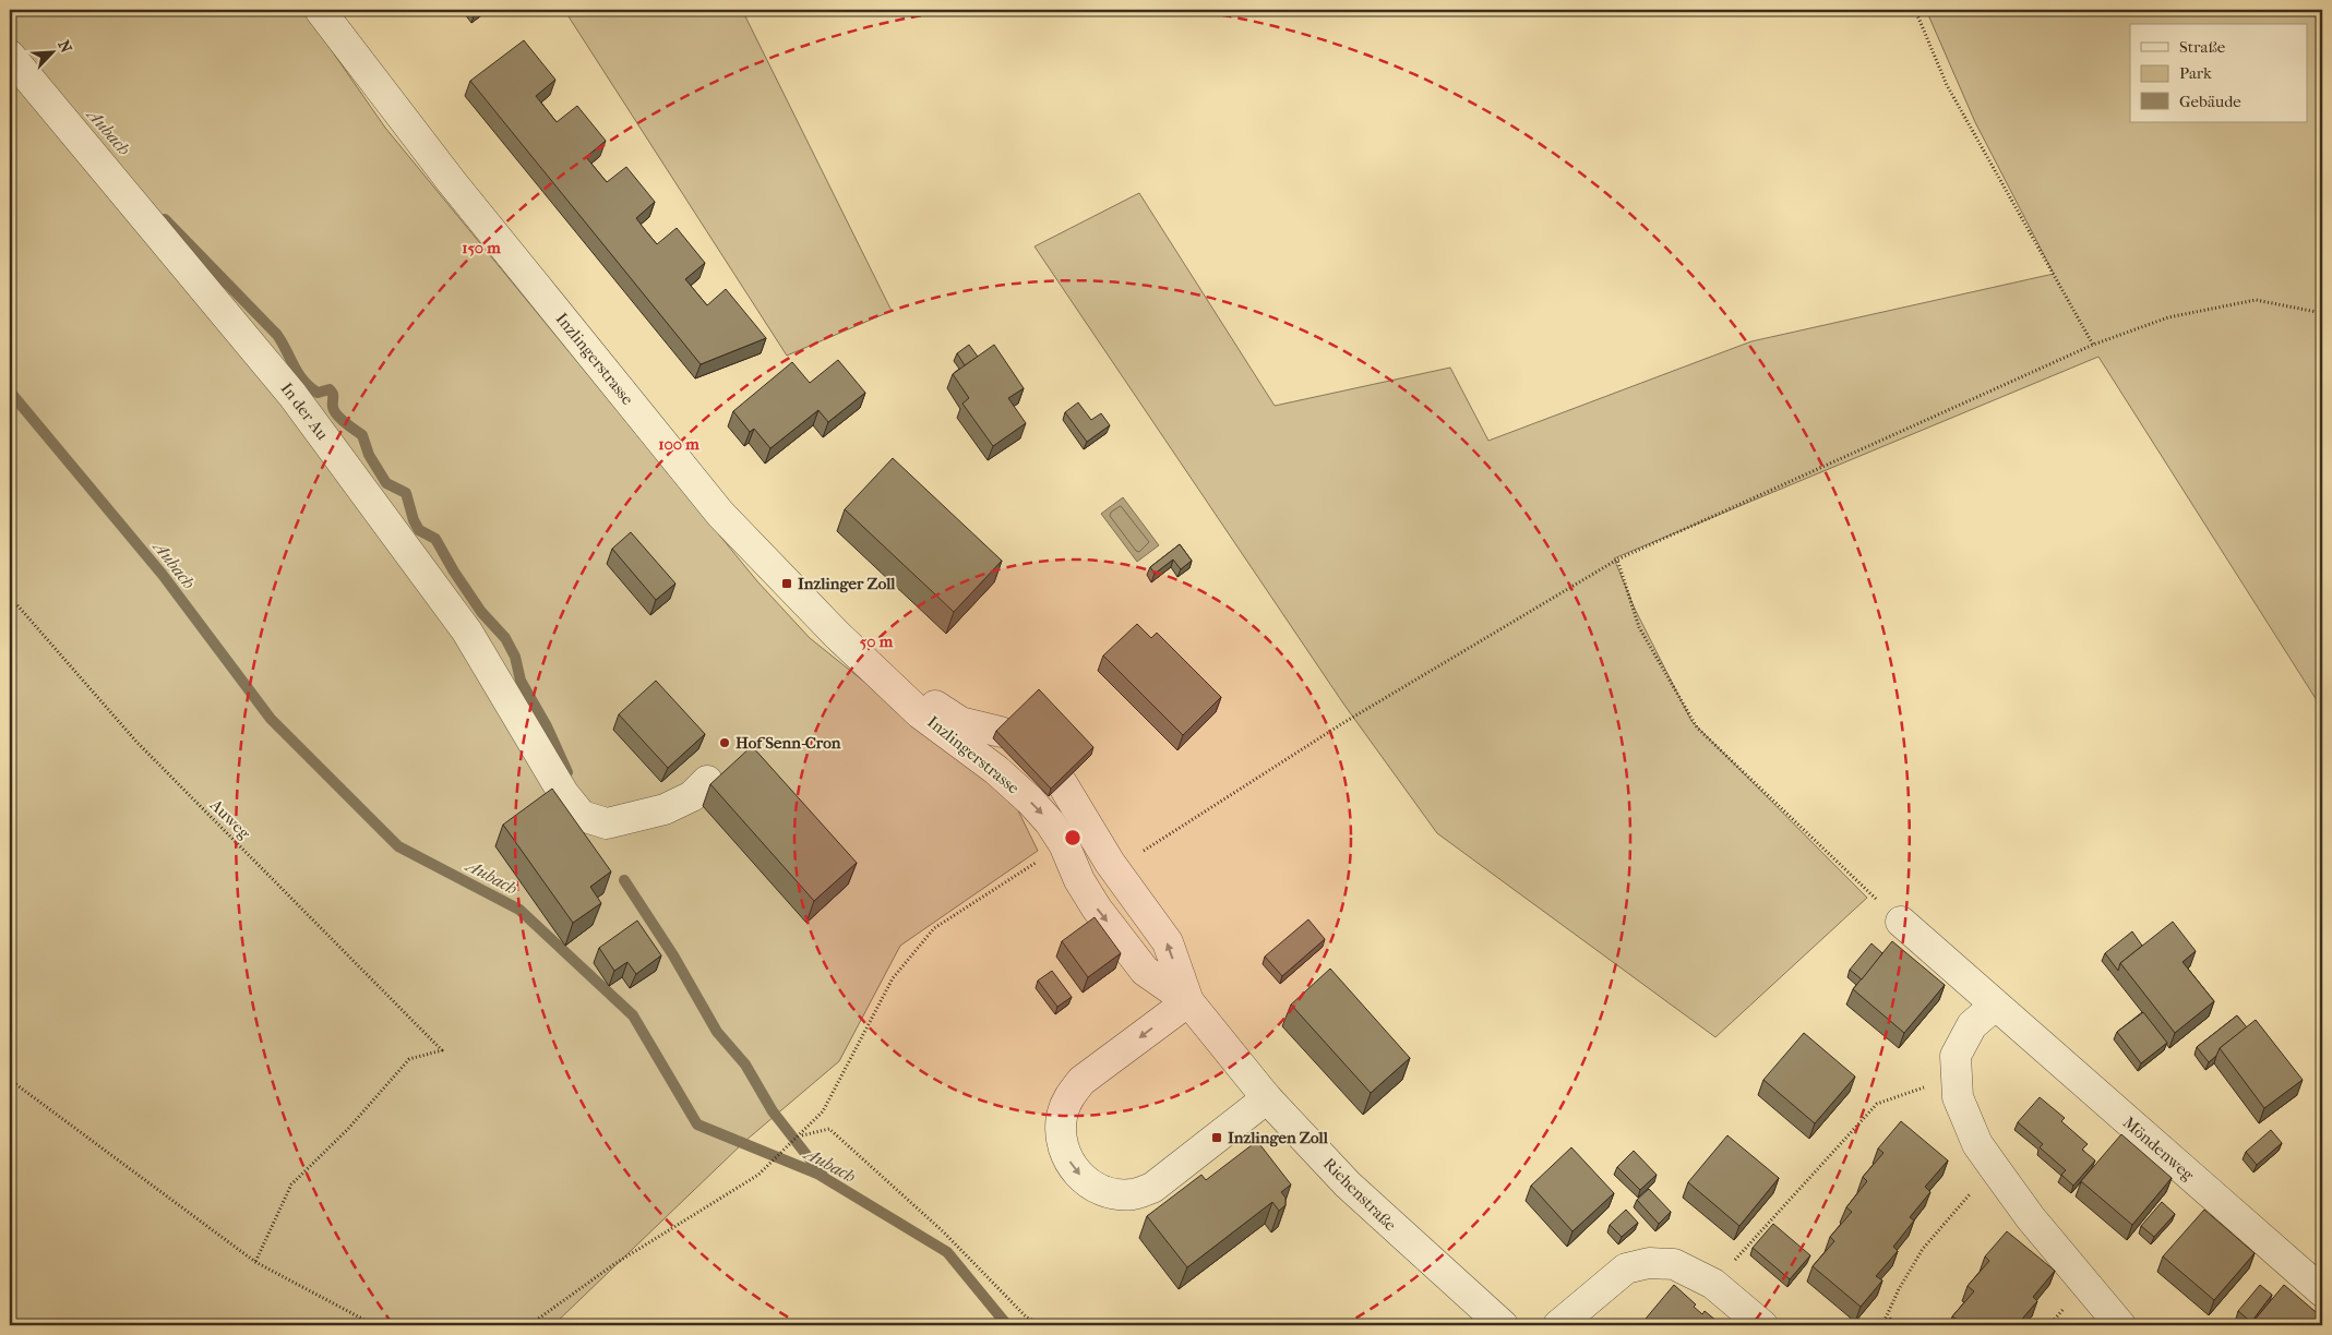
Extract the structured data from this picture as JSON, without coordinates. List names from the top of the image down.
{
  "streets": {
    "street": [
      "Inzlingerstrasse",
      "In der Au",
      "Möndenweg",
      "Riehenstraße"
    ],
    "path": ["Auweg"]
  },
  "crossings": [
    ["Inzlingerstrasse", "Riehenstraße"]
  ],
  "water": ["Aubach"],
  "places": {
    "transit": ["Inzlinger Zoll", "Inzlingen Zoll"],
    "other": ["Hof Senn-Cron"]
  },
  "legend": ["Straße", "Park", "Gebäude"],
  "north": "top right",
  "rings": ["150 m", "100 m", "50 m"]
}
